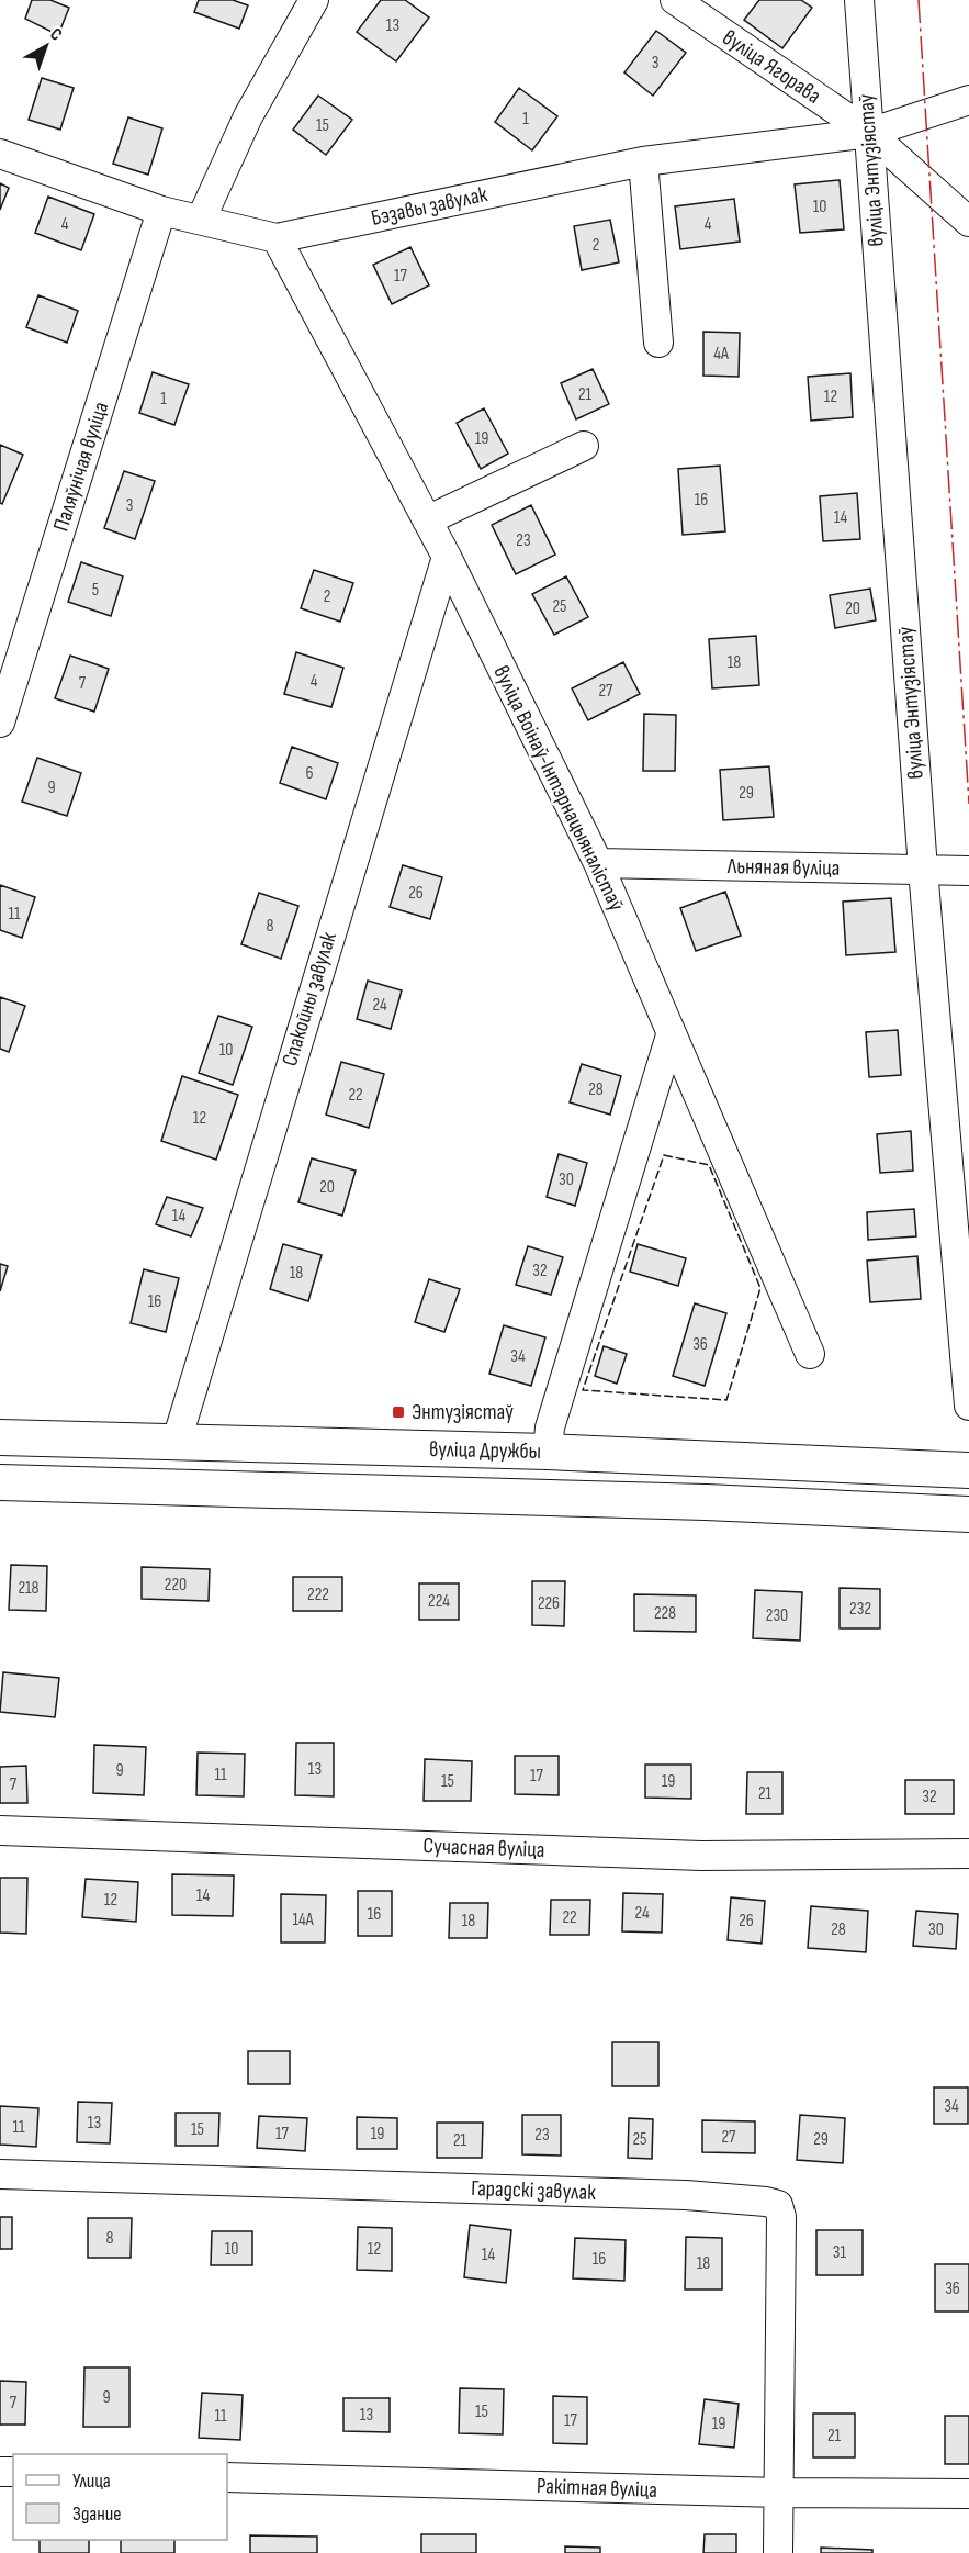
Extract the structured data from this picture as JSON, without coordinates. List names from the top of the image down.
{
  "streets": {
    "main road": ["вуліца Дружбы"],
    "street": [
      "вуліца Ягорава",
      "вуліца Энтузіястаў",
      "Бэзавы завулак",
      "Паляўнічая вуліца",
      "вуліца Воінаў-Інтэрнацыяналістаў",
      "Льняная вуліца",
      "Спакойны завулак",
      "Сучасная вуліца",
      "Гарадскі завулак",
      "Ракітная вуліца"
    ]
  },
  "crossings": [
    ["вуліца Ягорава", "вуліца Энтузіястаў"],
    ["вуліца Ягорава", "Бэзавы завулак"],
    ["вуліца Энтузіястаў", "Бэзавы завулак"],
    ["вуліца Энтузіястаў", "Льняная вуліца"],
    ["Бэзавы завулак", "Паляўнічая вуліца"],
    ["Бэзавы завулак", "вуліца Воінаў-Інтэрнацыяналістаў"],
    ["вуліца Воінаў-Інтэрнацыяналістаў", "Льняная вуліца"],
    ["вуліца Воінаў-Інтэрнацыяналістаў", "Спакойны завулак"],
    ["Спакойны завулак", "вуліца Дружбы"],
    ["Гарадскі завулак", "Ракітная вуліца"]
  ],
  "places": {
    "transit": ["Энтузіястаў"]
  },
  "house_numbers": [
    "13",
    "3",
    "1",
    "15",
    "10",
    "4",
    "4",
    "2",
    "17",
    "4А",
    "21",
    "12",
    "1",
    "19",
    "16",
    "3",
    "14",
    "23",
    "5",
    "2",
    "25",
    "20",
    "18",
    "4",
    "7",
    "27",
    "6",
    "9",
    "29",
    "26",
    "11",
    "8",
    "24",
    "10",
    "28",
    "22",
    "12",
    "30",
    "20",
    "14",
    "32",
    "18",
    "16",
    "36",
    "34",
    "220",
    "218",
    "222",
    "224",
    "226",
    "232",
    "228",
    "230",
    "13",
    "9",
    "11",
    "17",
    "15",
    "19",
    "7",
    "21",
    "32",
    "14",
    "12",
    "24",
    "16",
    "22",
    "14А",
    "18",
    "26",
    "28",
    "30",
    "34",
    "13",
    "11",
    "15",
    "17",
    "19",
    "23",
    "27",
    "25",
    "29",
    "21",
    "8",
    "10",
    "12",
    "31",
    "14",
    "16",
    "18",
    "36",
    "9",
    "7",
    "15",
    "13",
    "11",
    "17",
    "19",
    "21"
  ],
  "legend": ["Улица", "Здание"],
  "north": "top right"
}
